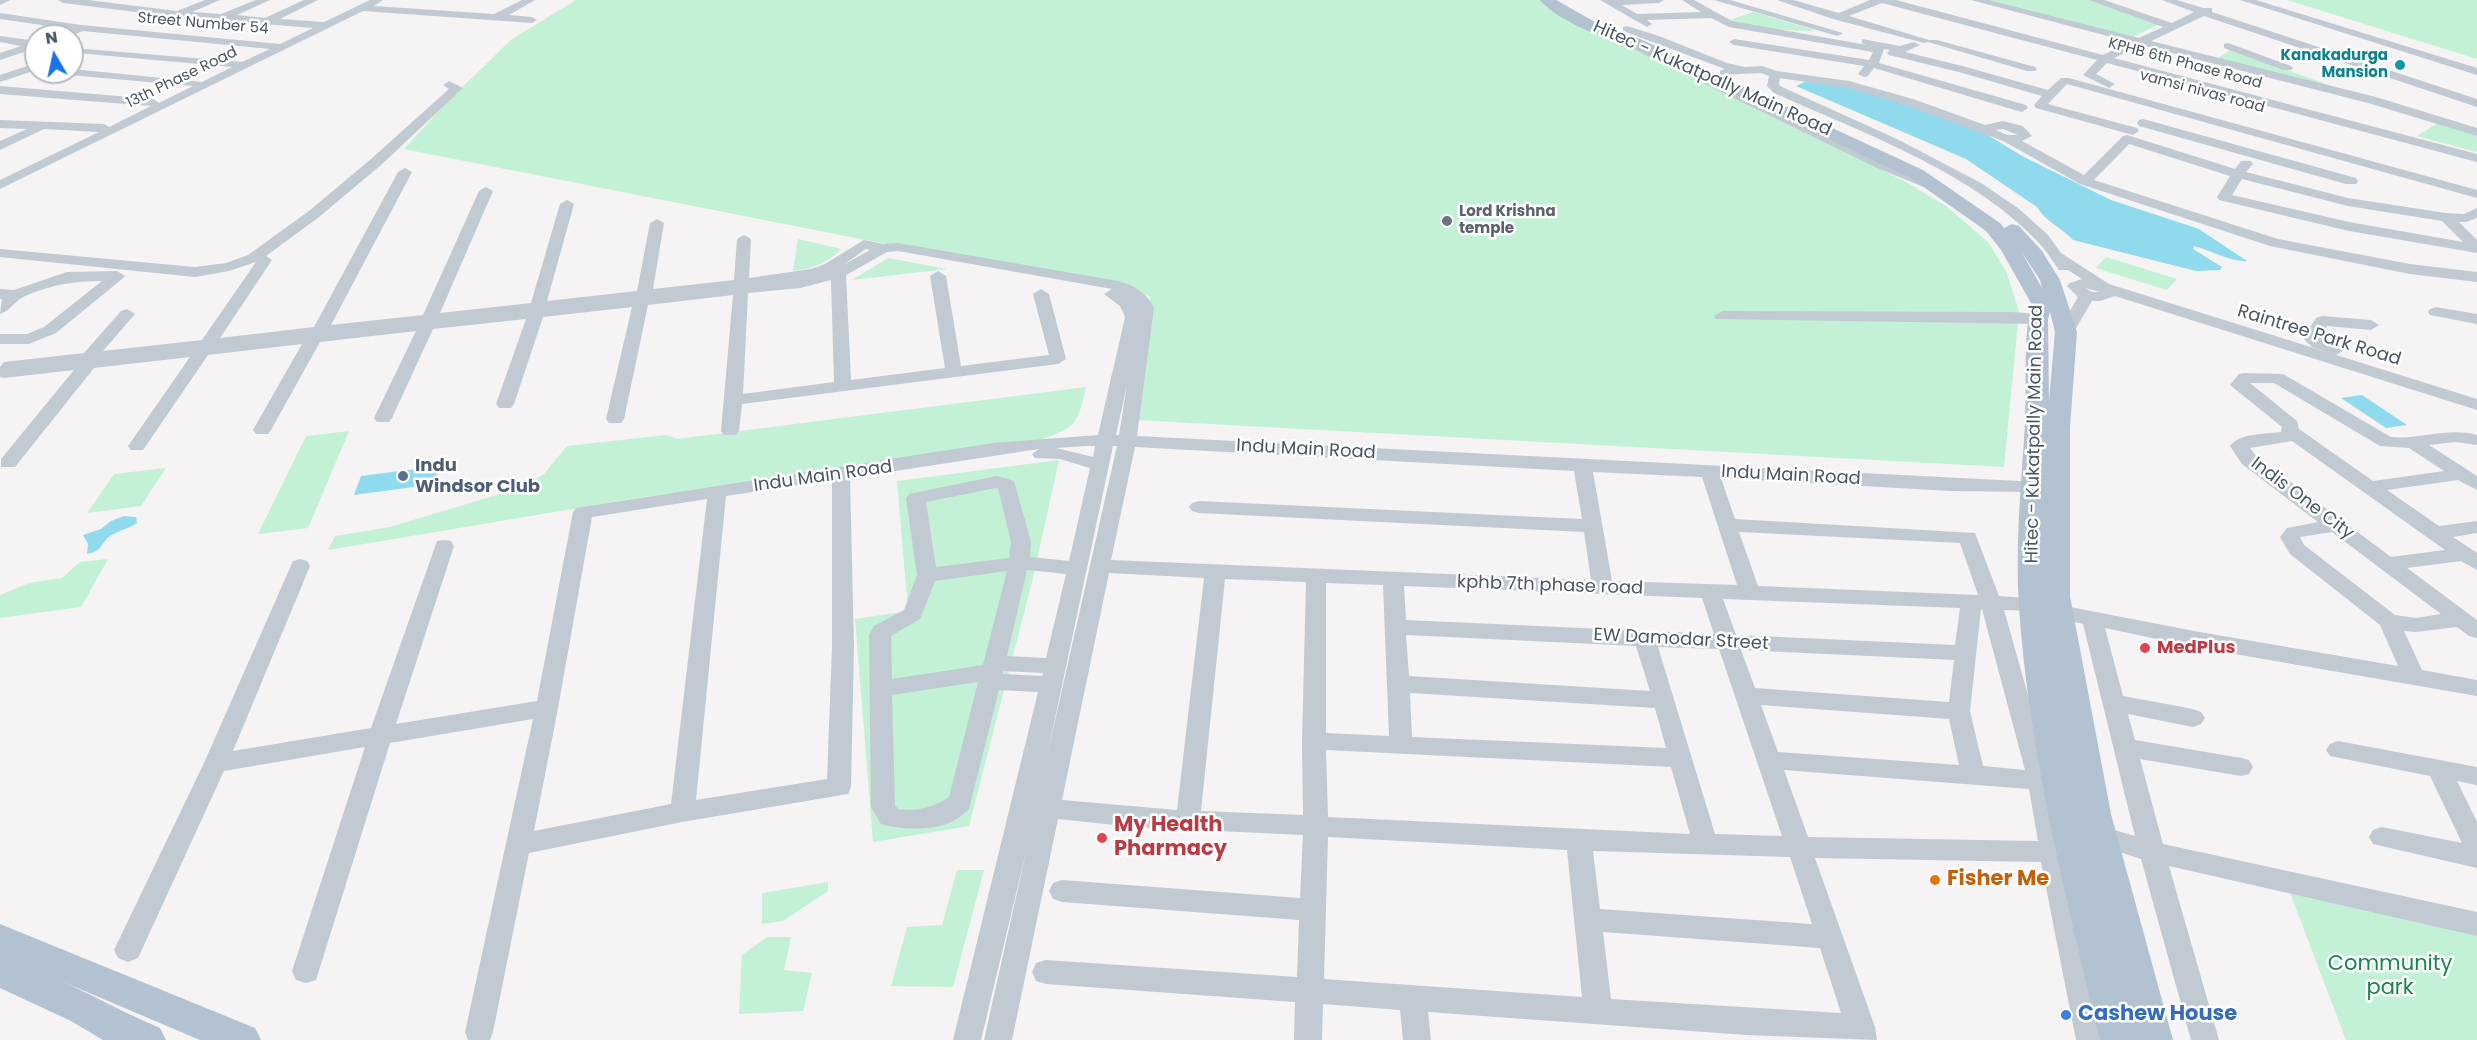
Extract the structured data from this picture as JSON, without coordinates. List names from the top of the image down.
{
  "streets": {
    "main road": ["Hitec - Kukatpally Main Road"],
    "street": [
      "Street Number 54",
      "KPHB 6th Phase Road",
      "13th Phase Road",
      "vamsi nivas road",
      "Raintree Park Road",
      "Indu Main Road",
      "Indis One City",
      "kphb 7th phase road",
      "EW Damodar Street"
    ]
  },
  "crossings": [
    ["Street Number 54", "13th Phase Road"],
    ["KPHB 6th Phase Road", "vamsi nivas road"],
    ["Hitec - Kukatpally Main Road", "Indu Main Road"],
    ["Hitec - Kukatpally Main Road", "kphb 7th phase road"]
  ],
  "parks": ["Community park"],
  "places": [
    "Kanakadurga Mansion",
    "Lord Krishna temple",
    "Indu Windsor Club",
    "MedPlus",
    "My Health Pharmacy",
    "Fisher Me",
    "Cashew House"
  ],
  "north": "top"
}
